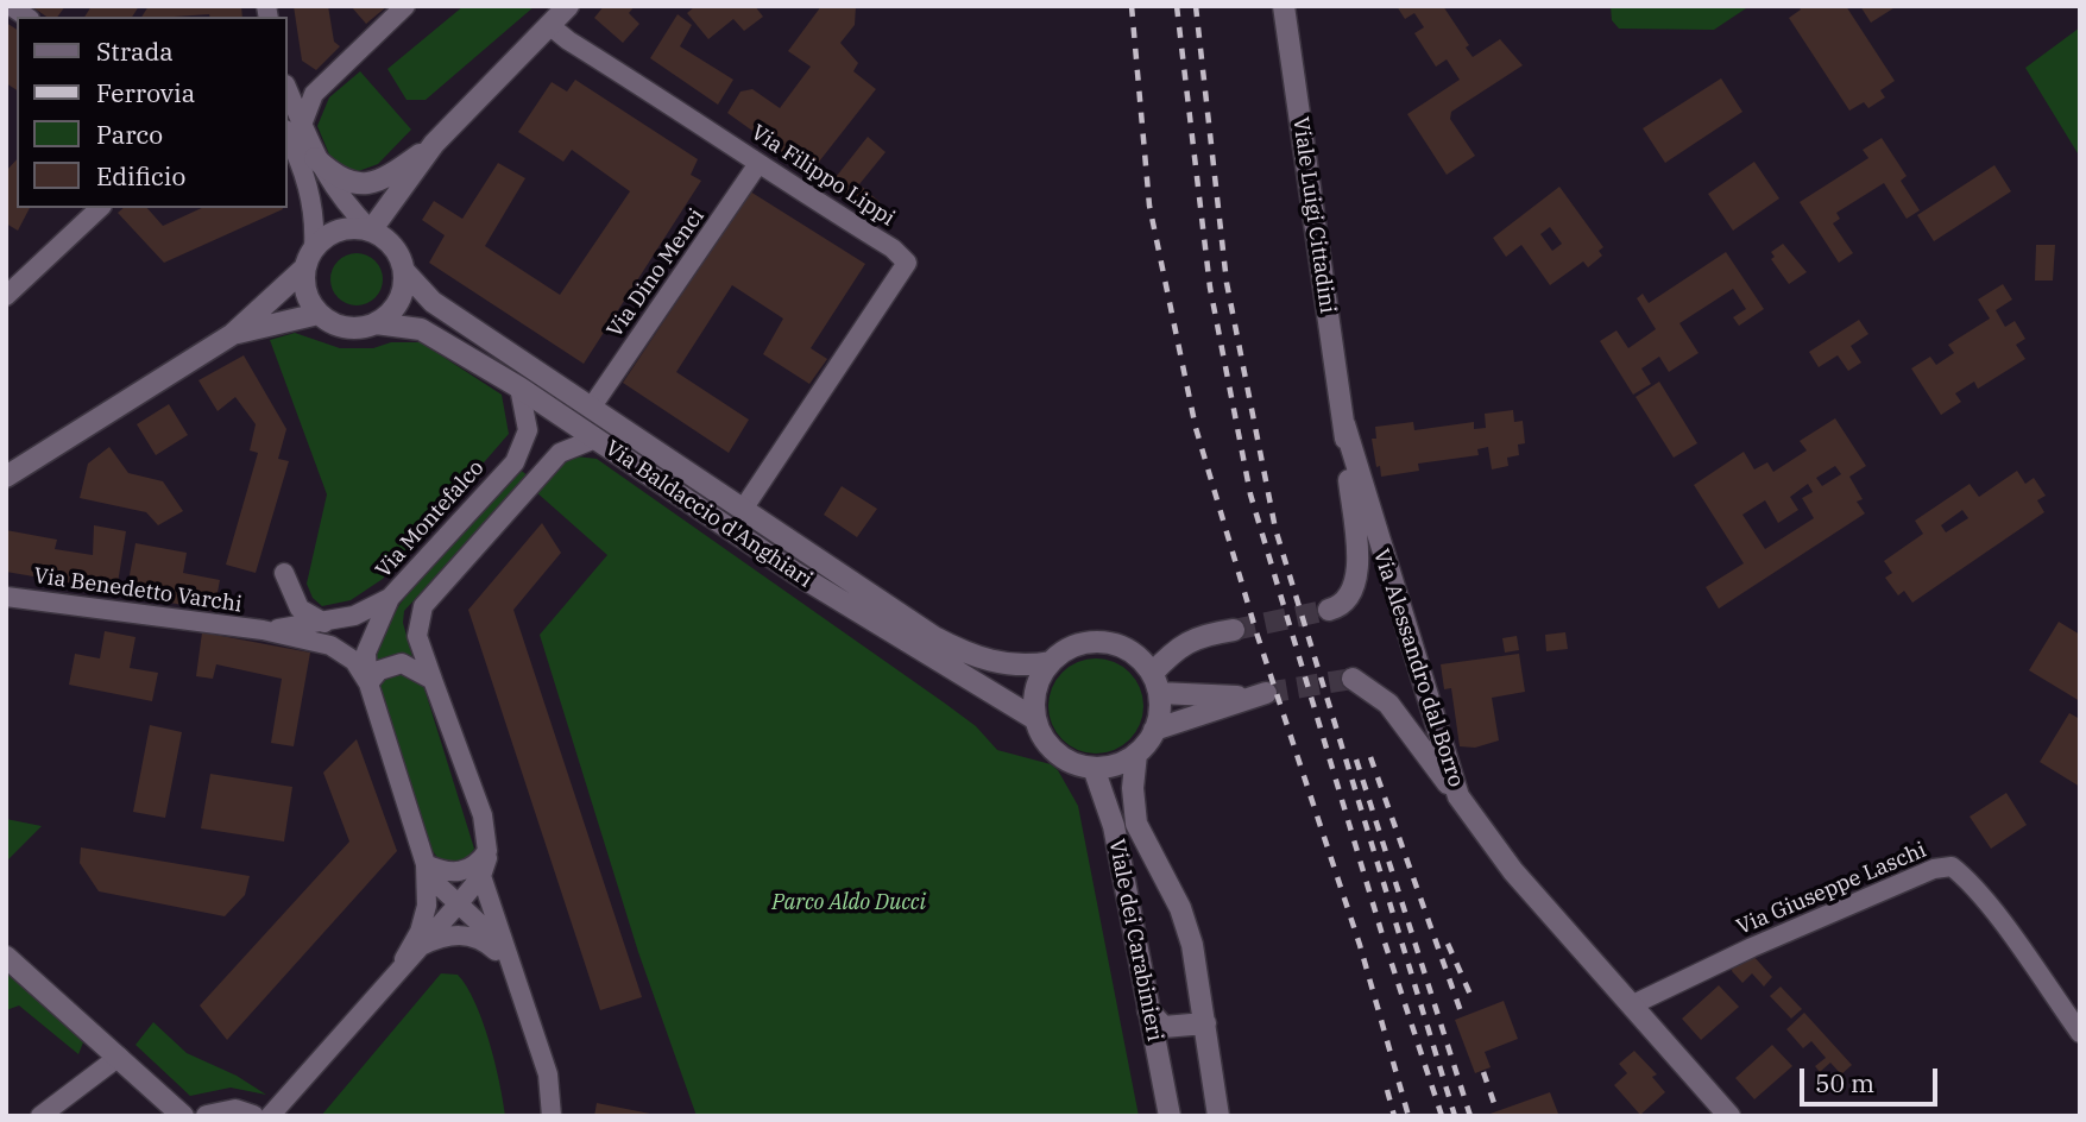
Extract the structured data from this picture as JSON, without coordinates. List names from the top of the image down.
{
  "streets": {
    "main road": [
      "Viale Luigi Cittadini",
      "Via Baldaccio d'Anghiari",
      "Via Alessandro dal Borro",
      "Viale dei Carabinieri"
    ],
    "street": [
      "Via Filippo Lippi",
      "Via Dino Menci",
      "Via Montefalco",
      "Via Benedetto Varchi",
      "Via Giuseppe Laschi"
    ]
  },
  "crossings": [
    ["Via Filippo Lippi", "Via Dino Menci"],
    ["Via Filippo Lippi", "Via Baldaccio d'Anghiari"],
    ["Viale Luigi Cittadini", "Via Alessandro dal Borro"],
    ["Via Dino Menci", "Via Baldaccio d'Anghiari"],
    ["Via Baldaccio d'Anghiari", "Via Montefalco"],
    ["Via Baldaccio d'Anghiari", "Viale dei Carabinieri"],
    ["Via Montefalco", "Via Benedetto Varchi"],
    ["Via Alessandro dal Borro", "Via Giuseppe Laschi"]
  ],
  "parks": ["Parco Aldo Ducci"],
  "legend": [
    "Strada",
    "Ferrovia",
    "Parco",
    "Edificio"
  ],
  "scale_bar": "50 m"
}
